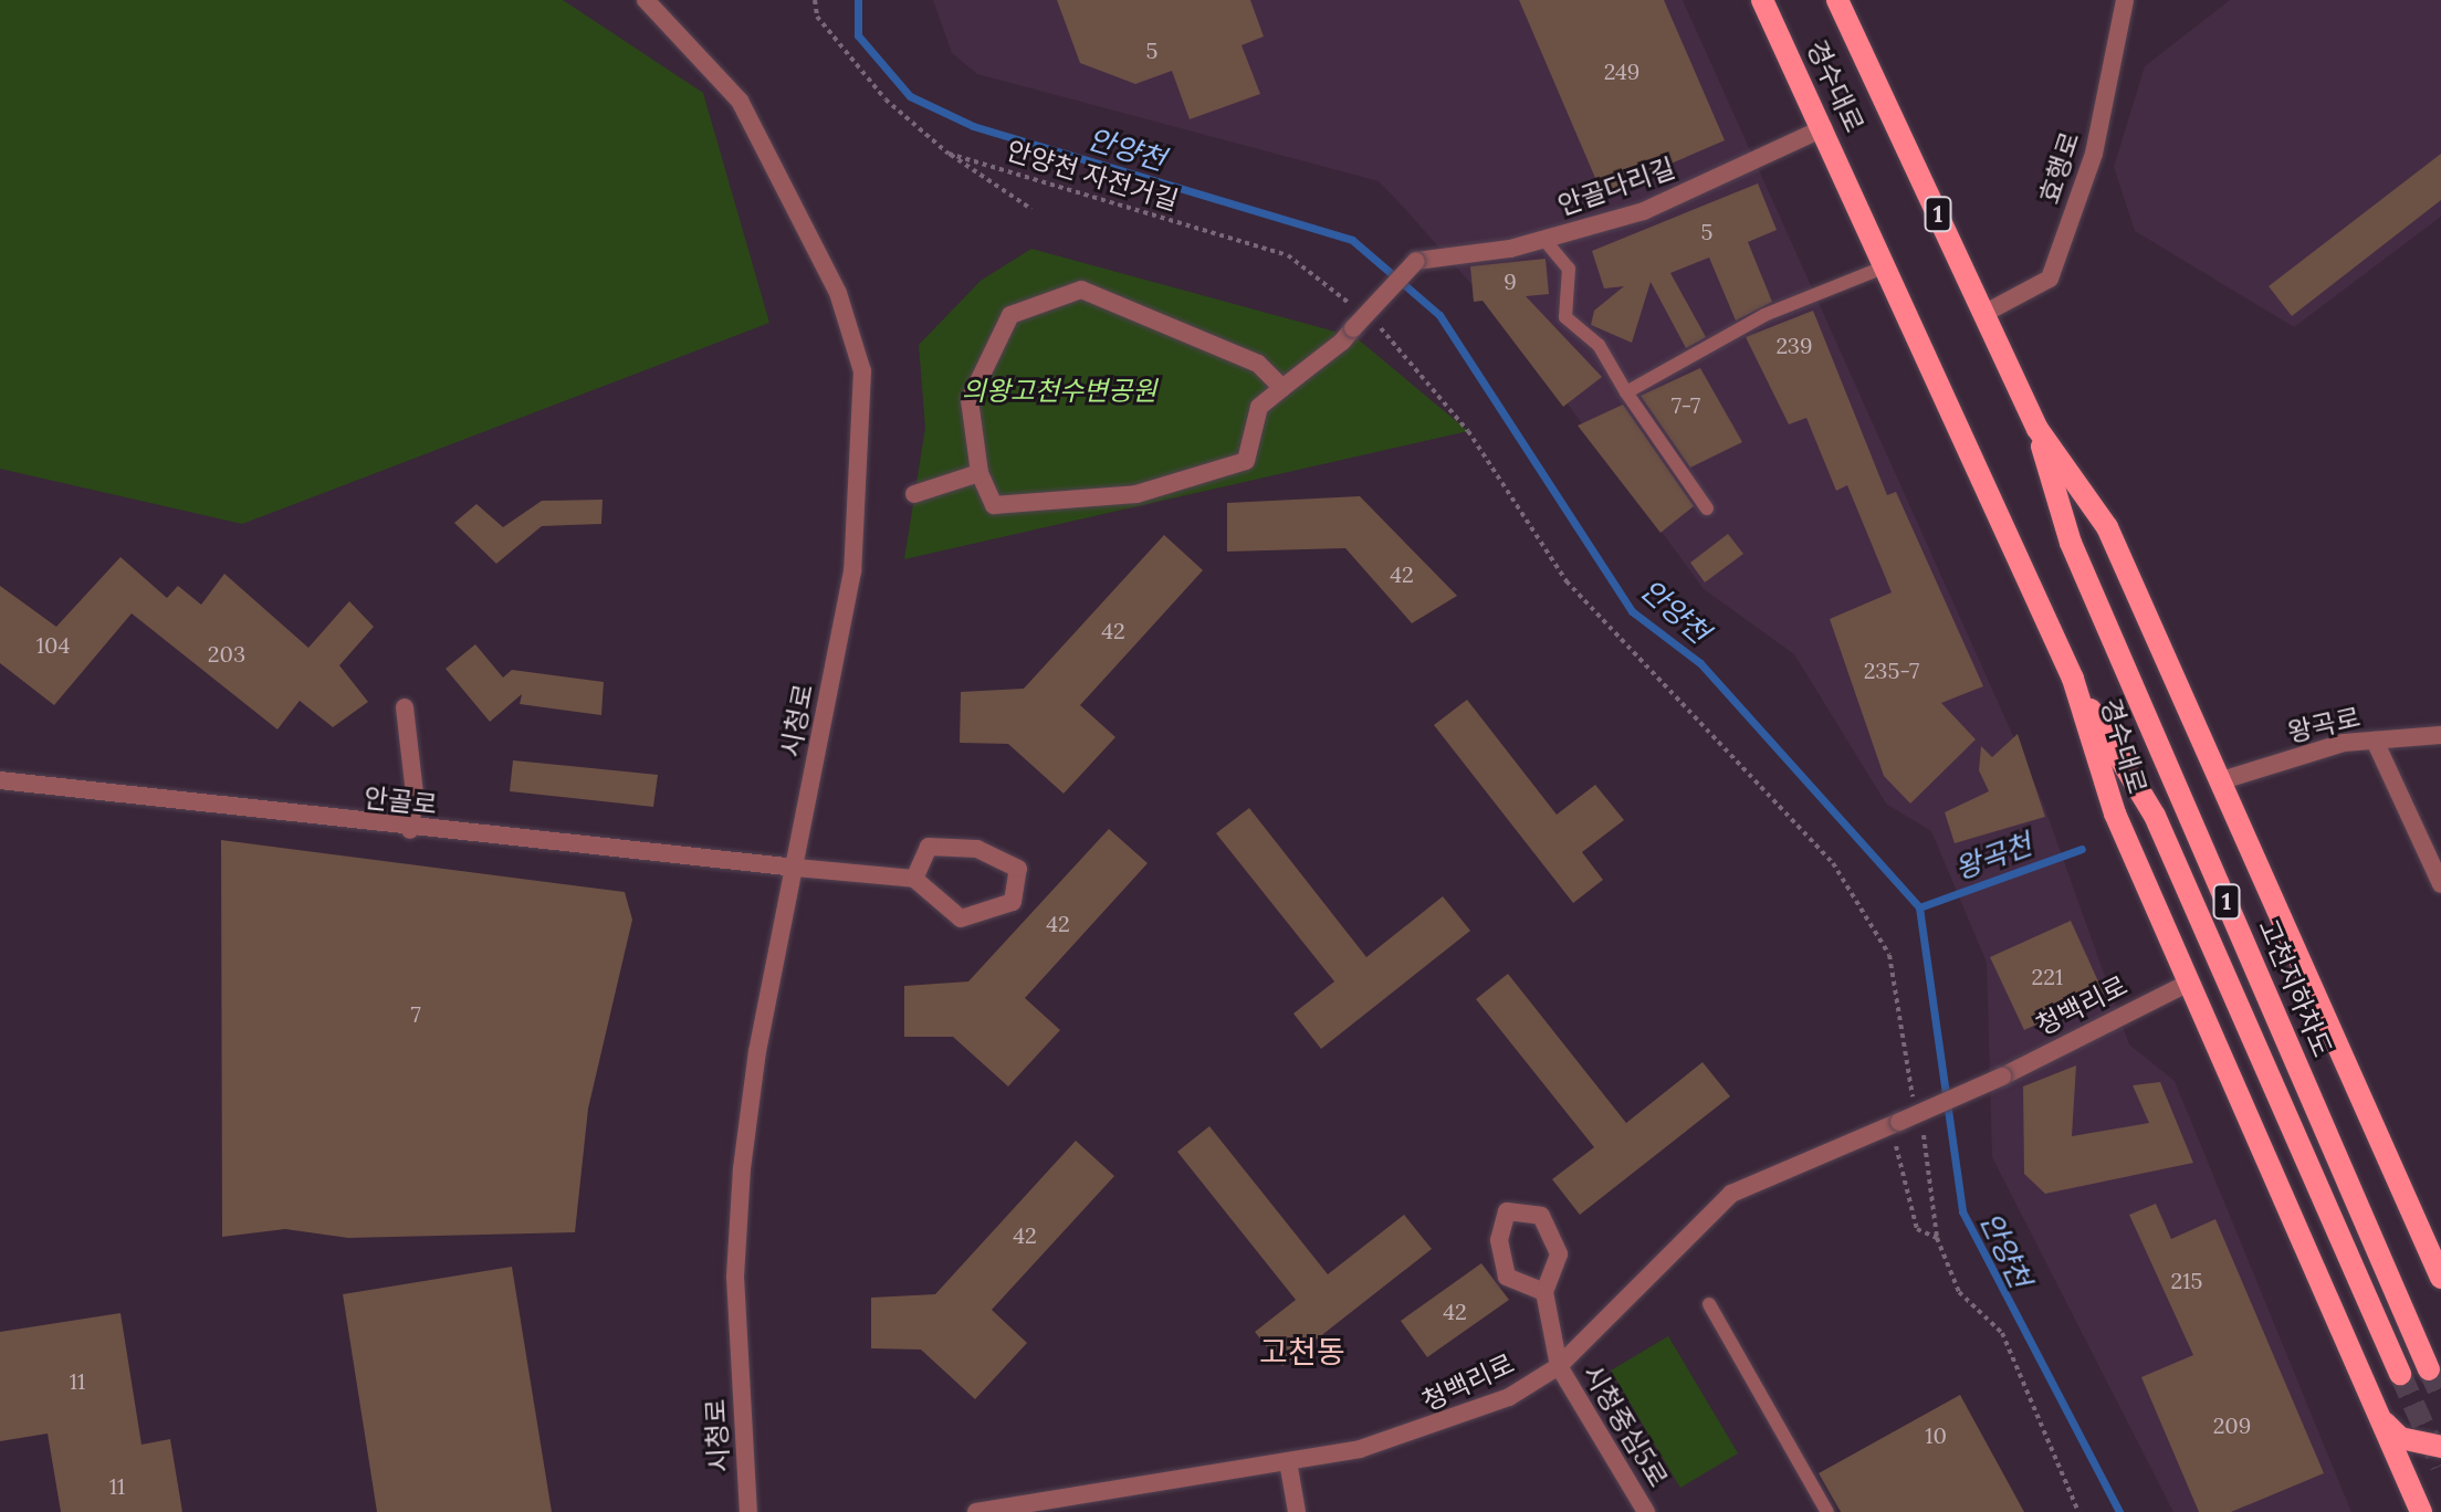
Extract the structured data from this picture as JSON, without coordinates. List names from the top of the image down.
{
  "streets": {
    "main road": ["경수대로", "1", "고천지하차도"],
    "street": [
      "효행로",
      "안골다리길",
      "시청로",
      "왕곡로",
      "안골로",
      "청백리로",
      "시청중심5로"
    ],
    "path": ["안양천 자전거길"]
  },
  "crossings": [
    ["경수대로", "효행로"],
    ["경수대로", "안골다리길"],
    ["경수대로", "1"],
    ["경수대로", "왕곡로"],
    ["경수대로", "고천지하차도"],
    ["경수대로", "청백리로"],
    ["시청로", "안골로"],
    ["청백리로", "시청중심5로"]
  ],
  "districts": ["고천동"],
  "water": ["안양천", "왕곡천"],
  "parks": ["의왕고천수변공원"],
  "house_numbers": [
    "5",
    "249",
    "5",
    "9",
    "239",
    "7-7",
    "42",
    "42",
    "104",
    "203",
    "235-7",
    "42",
    "221",
    "7",
    "42",
    "215",
    "42",
    "11",
    "209",
    "10",
    "11"
  ]
}
